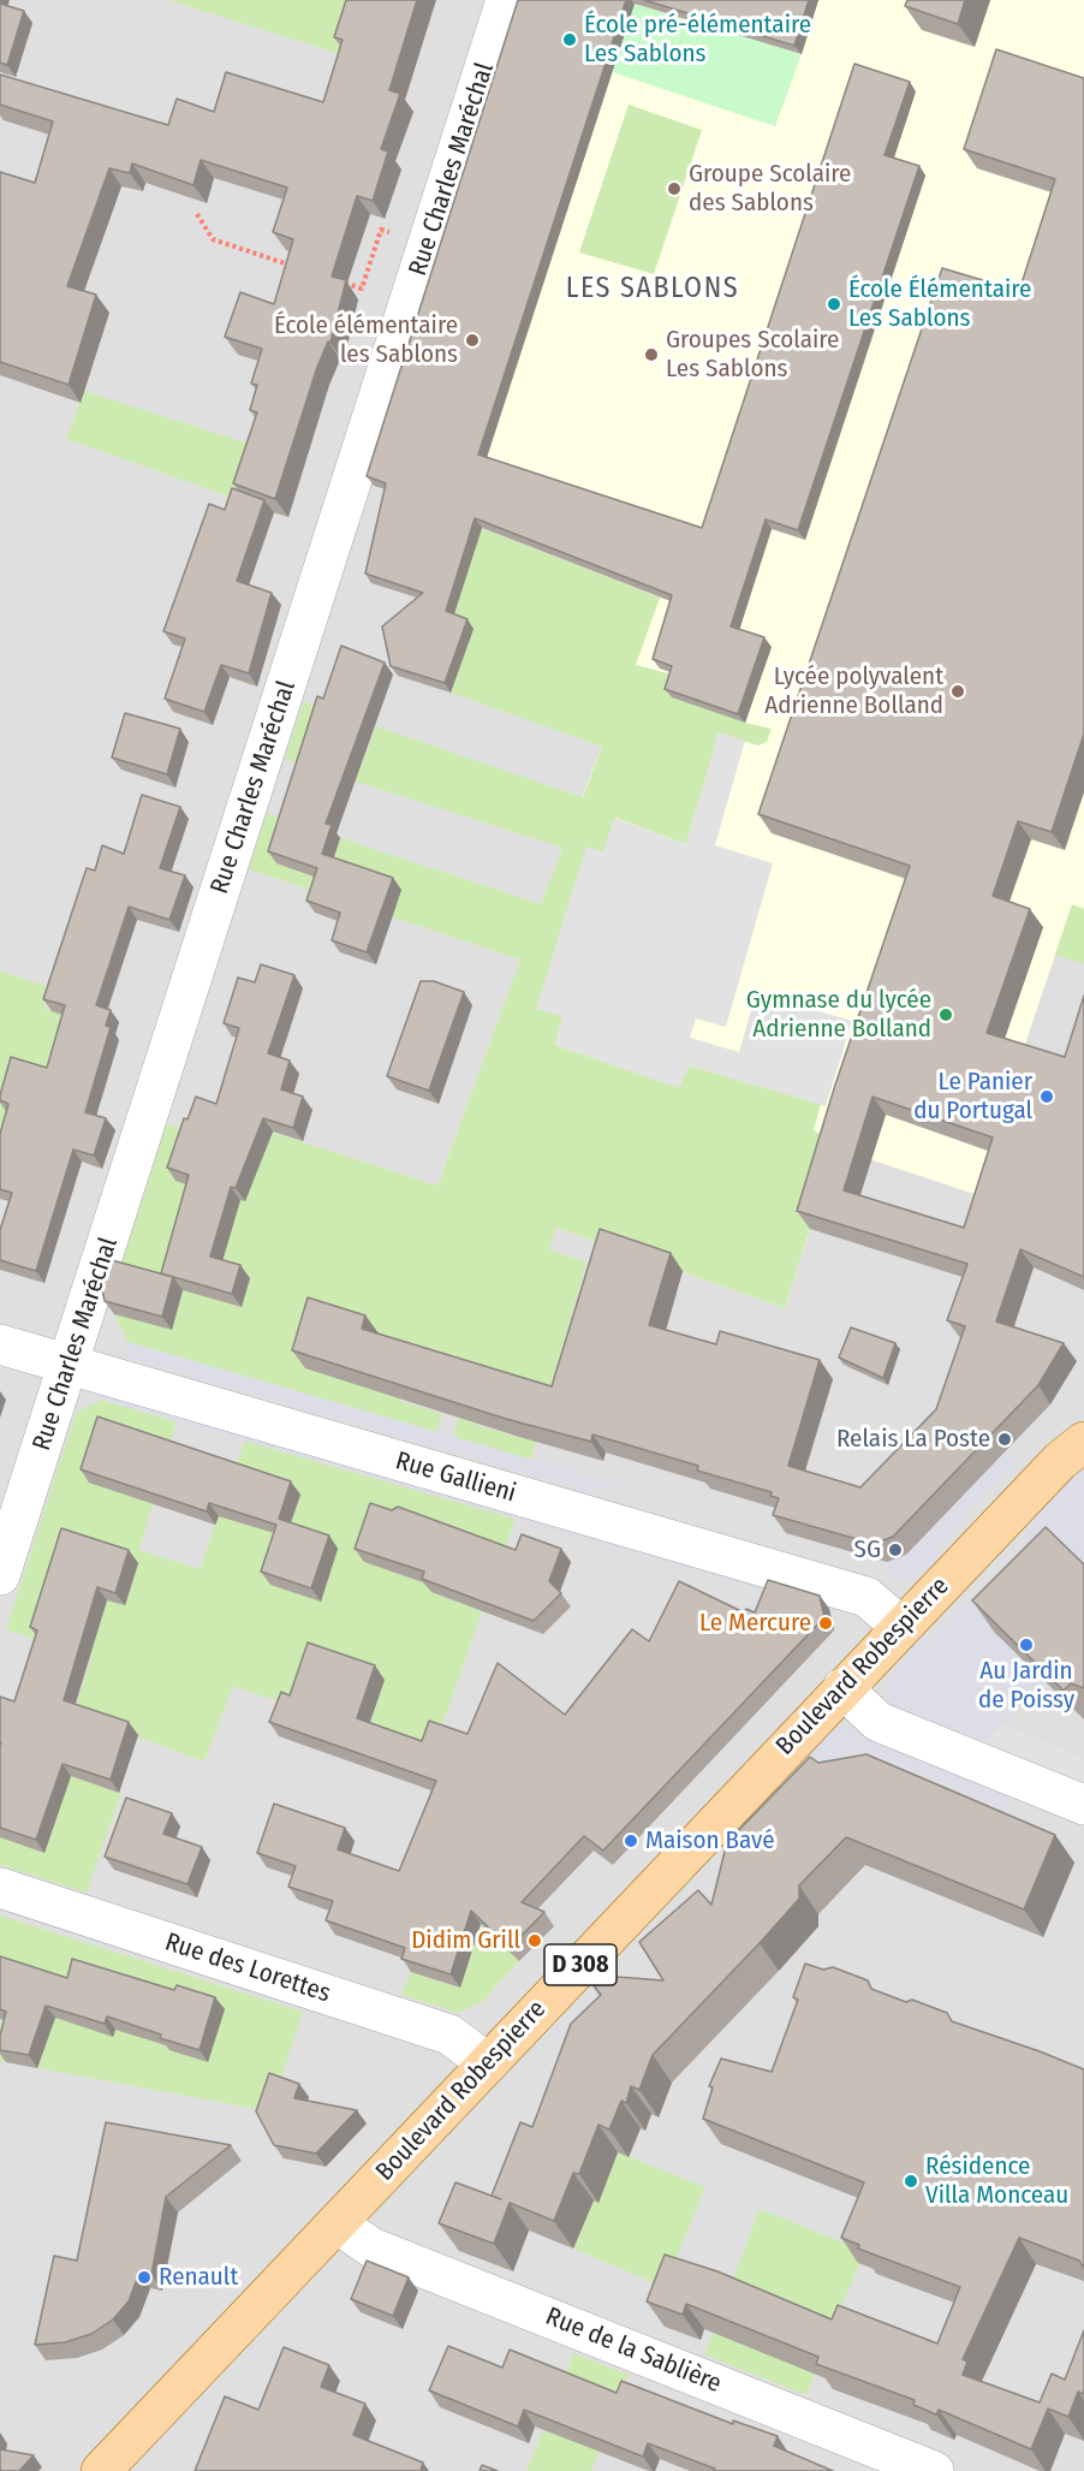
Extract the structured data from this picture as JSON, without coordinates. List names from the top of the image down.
{
  "streets": {
    "main road": ["Boulevard Robespierre", "D 308"],
    "street": [
      "Rue Charles Maréchal",
      "Rue Gallieni",
      "Rue des Lorettes",
      "Rue de la Sablière"
    ]
  },
  "crossings": [
    ["Rue Charles Maréchal", "Rue Gallieni"],
    ["Rue Gallieni", "Boulevard Robespierre"],
    ["Boulevard Robespierre", "Rue des Lorettes"],
    ["Boulevard Robespierre", "Rue de la Sablière"]
  ],
  "districts": ["LES SABLONS"],
  "places": [
    "École pré-élémentaire Les Sablons",
    "Groupe Scolaire des Sablons",
    "École Élémentaire Les Sablons",
    "École élémentaire les Sablons",
    "Groupes Scolaire Les Sablons",
    "Lycée polyvalent Adrienne Bolland",
    "Gymnase du lycée Adrienne Bolland",
    "Le Panier du Portugal",
    "Relais La Poste",
    "SG",
    "Le Mercure",
    "Au Jardin de Poissy",
    "Maison Bavé",
    "Didim Grill",
    "Résidence Villa Monceau",
    "Renault"
  ]
}
